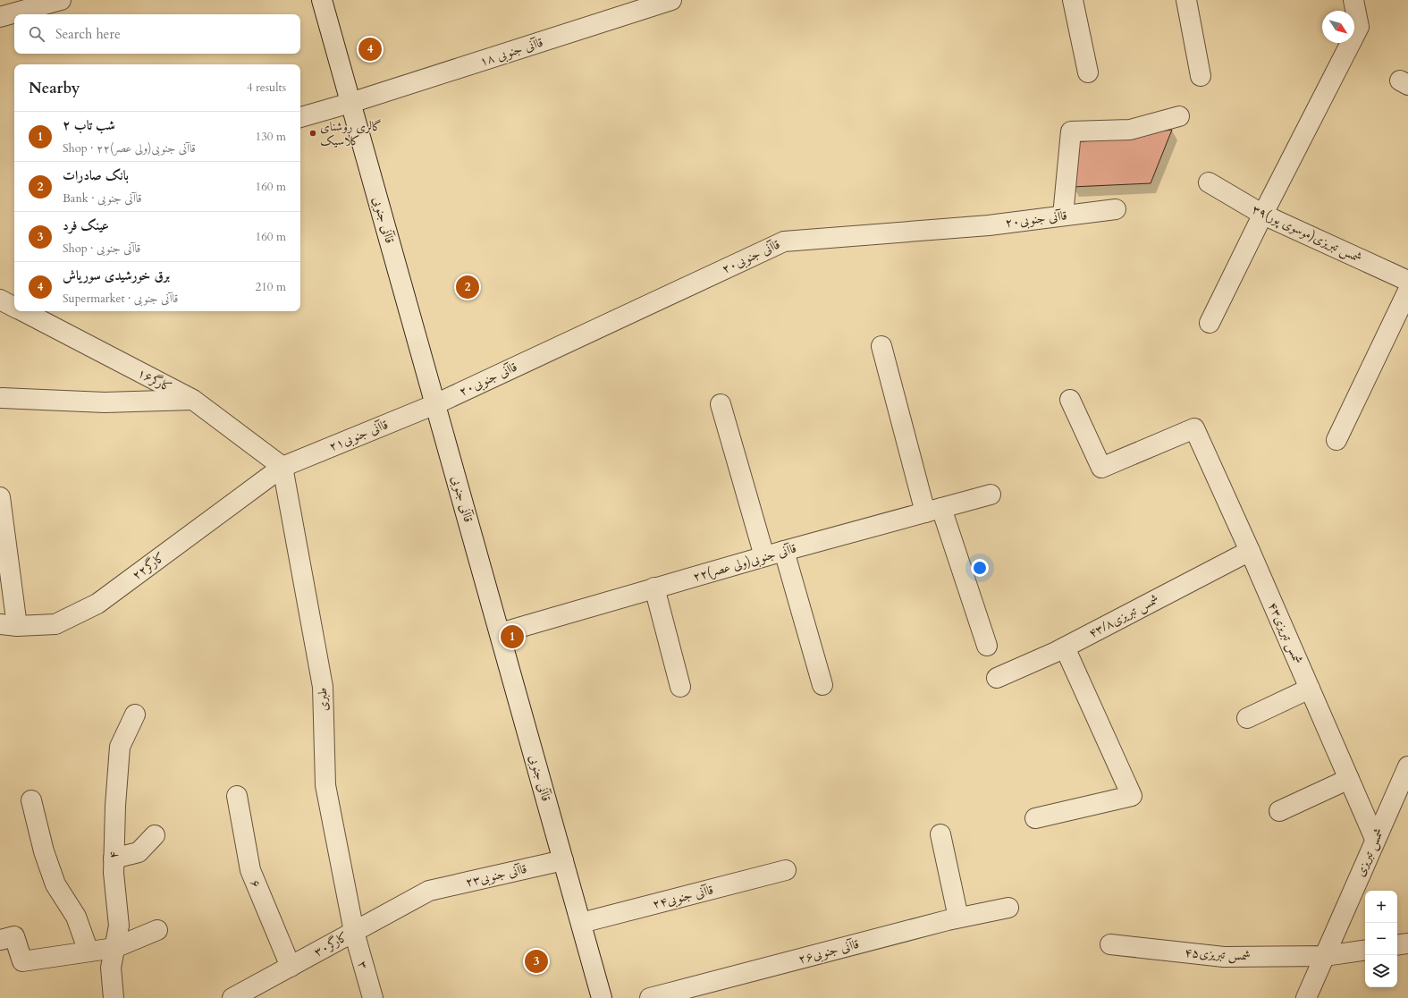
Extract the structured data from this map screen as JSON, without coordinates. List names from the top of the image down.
{
  "streets": {
    "street": [
      "قاآنی جنوبی ۱۸",
      "۲۰قاآنی جنوبی",
      "قاآنی جنوبی",
      "شمس تبریزی(موسوی پور)۳۹",
      "کارگر۱۶",
      "قاآنی جنوبی۲۱",
      "۲۲قاآنی جنوبی(ولی عصر)",
      "۲۲کارگر",
      "شمس تبریزی۴۳/۸",
      "شمس تبریزی۴۳",
      "طبری",
      "شمس تبریزی",
      "۴",
      "قاآنی جنوبی۲۳",
      "۶",
      "۲۴قاآنی جنوبی",
      "کارگر۳۰",
      "۲۶قاآنی جنوبی",
      "شمس تبریزی۴۵",
      "۳"
    ]
  },
  "crossings": [
    ["قاآنی جنوبی ۱۸", "قاآنی جنوبی"],
    ["۲۰قاآنی جنوبی", "قاآنی جنوبی"],
    ["۲۰قاآنی جنوبی", "قاآنی جنوبی۲۱"],
    ["قاآنی جنوبی", "قاآنی جنوبی۲۱"],
    ["قاآنی جنوبی", "۲۲قاآنی جنوبی(ولی عصر)"],
    ["قاآنی جنوبی", "قاآنی جنوبی۲۳"],
    ["قاآنی جنوبی", "۲۴قاآنی جنوبی"],
    ["کارگر۱۶", "قاآنی جنوبی۲۱"],
    ["کارگر۱۶", "۲۲کارگر"],
    ["کارگر۱۶", "طبری"],
    ["قاآنی جنوبی۲۱", "۲۲کارگر"],
    ["قاآنی جنوبی۲۱", "طبری"],
    ["۲۲کارگر", "طبری"],
    ["شمس تبریزی۴۳/۸", "شمس تبریزی۴۳"],
    ["شمس تبریزی۴۳", "شمس تبریزی"],
    ["طبری", "کارگر۳۰"],
    ["طبری", "۳"],
    ["شمس تبریزی", "شمس تبریزی۴۵"],
    ["قاآنی جنوبی۲۳", "کارگر۳۰"],
    ["۶", "کارگر۳۰"],
    ["کارگر۳۰", "۳"]
  ],
  "places": ["گالری روشنای کلاسیک"],
  "north": "bottom right",
  "page": {
    "search": "Search here",
    "pins": [
      "4",
      "2",
      "1",
      "3"
    ],
    "heading": ["Nearby", "4 results"],
    "list": [
      {
        "mark": "1",
        "name": "شب تاب ۲",
        "note": "Shop · ۲۲قاآنی جنوبی(ولی عصر)",
        "value": "130 m"
      },
      {
        "mark": "2",
        "name": "بانک صادرات",
        "note": "Bank · قاآنی جنوبی",
        "value": "160 m"
      },
      {
        "mark": "3",
        "name": "عینک فرد",
        "note": "Shop · قاآنی جنوبی",
        "value": "160 m"
      },
      {
        "mark": "4",
        "name": "برق خورشیدی سوریاش",
        "note": "Supermarket · قاآنی جنوبی",
        "value": "210 m"
      }
    ],
    "map_buttons": ["+", "−"]
  }
}
